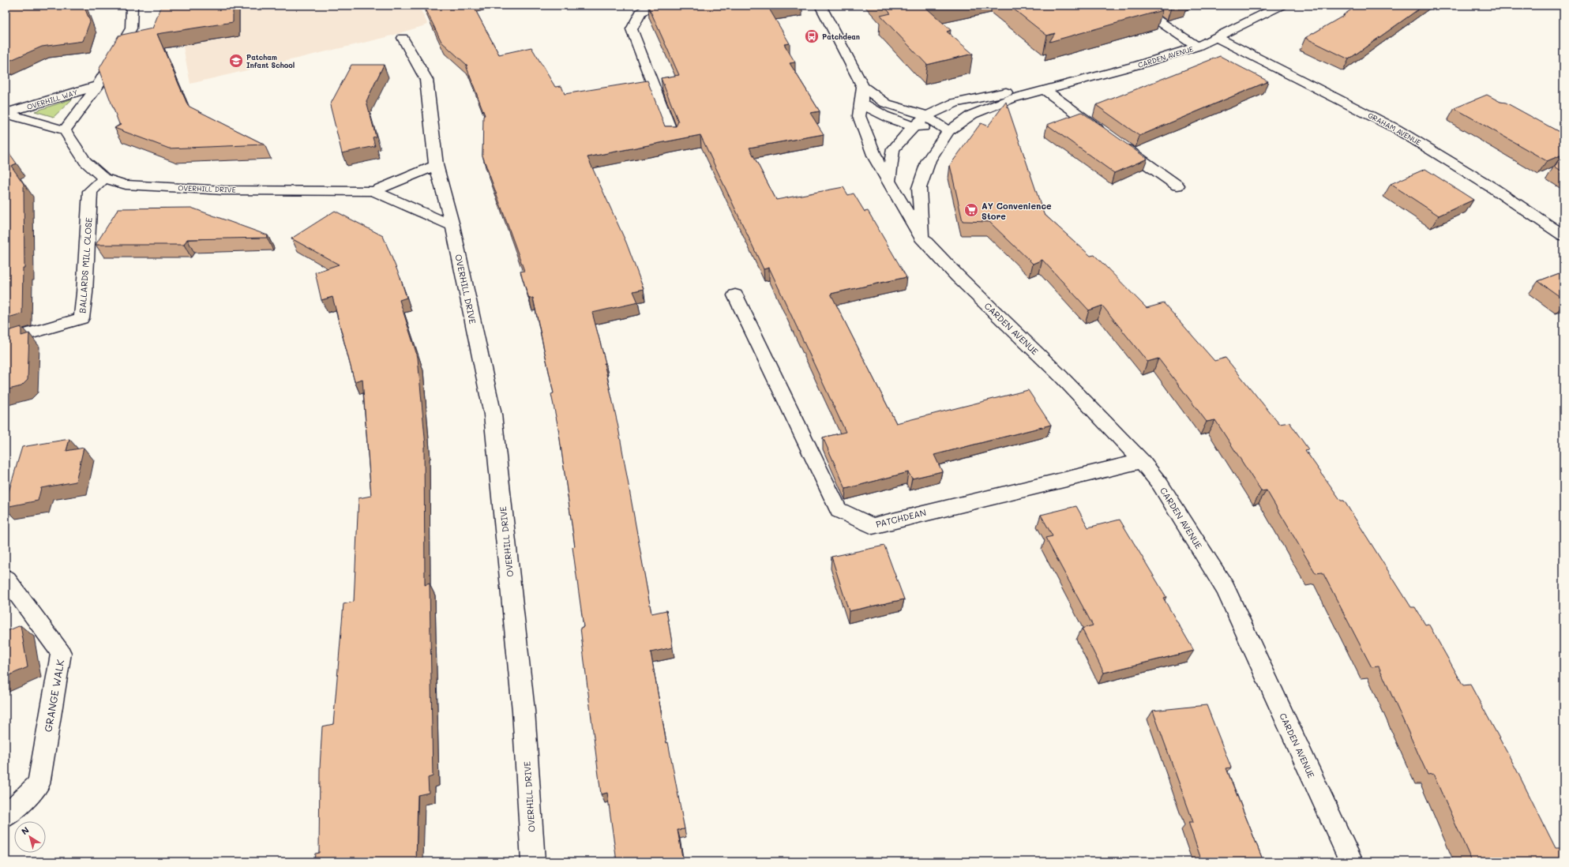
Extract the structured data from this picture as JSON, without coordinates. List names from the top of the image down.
{
  "streets": {
    "street": [
      "CARDEN AVENUE",
      "OVERHILL WAY",
      "GRAHAM AVENUE",
      "OVERHILL DRIVE",
      "BALLARDS MILL CLOSE",
      "PATCHDEAN",
      "GRANGE WALK"
    ]
  },
  "crossings": [
    ["CARDEN AVENUE", "GRAHAM AVENUE"],
    ["CARDEN AVENUE", "PATCHDEAN"],
    ["OVERHILL DRIVE", "BALLARDS MILL CLOSE"]
  ],
  "places": {
    "bus stop": ["Patchdean"],
    "school or university": ["Patcham Infant School"],
    "supermarket": ["AY Convenience Store"]
  },
  "north": "top left"
}
